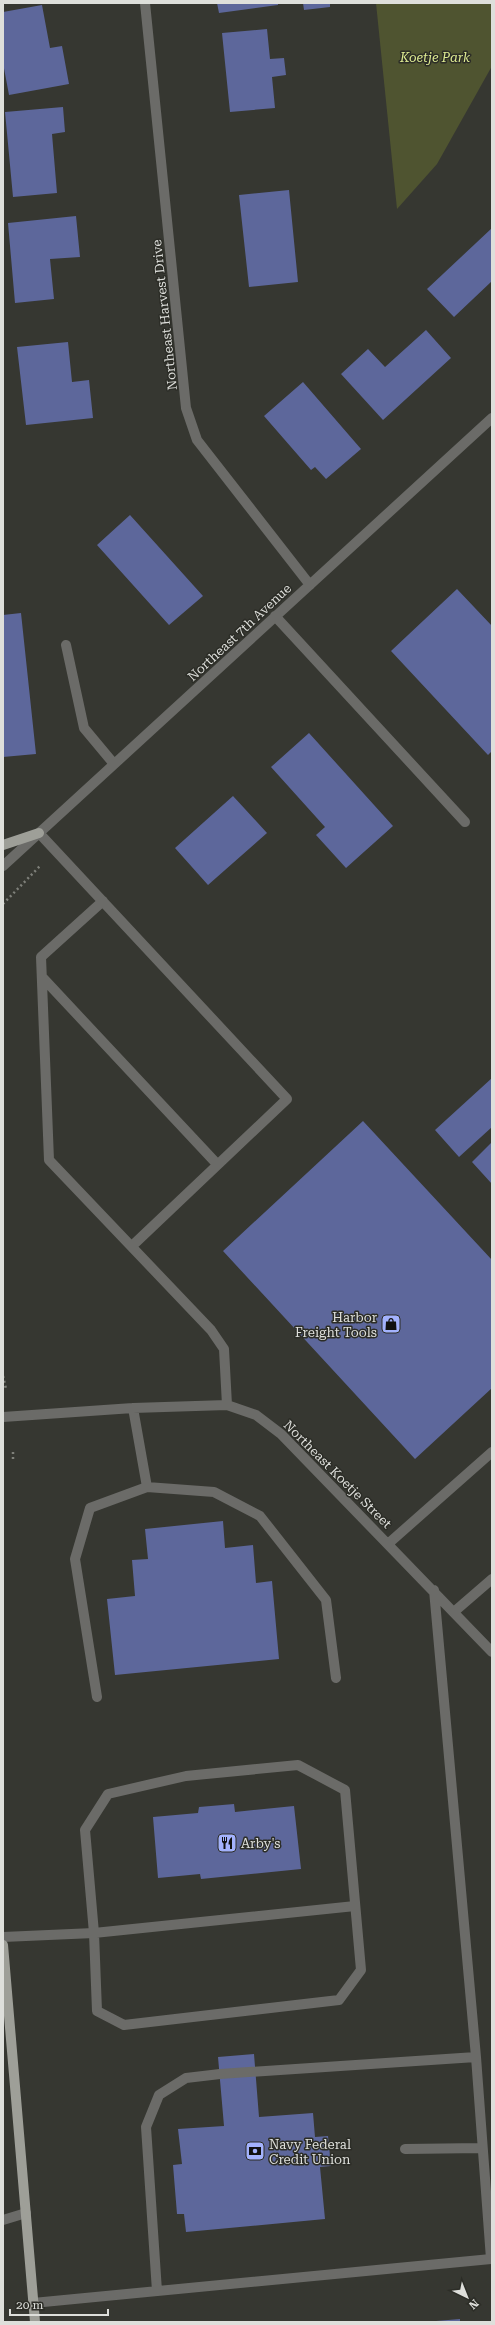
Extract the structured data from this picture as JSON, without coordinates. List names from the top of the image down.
{
  "streets": {
    "street": ["Northeast Harvest Drive", "Northeast 7th Avenue", "Northeast Koetje Street"]
  },
  "crossings": [
    ["Northeast Harvest Drive", "Northeast 7th Avenue"]
  ],
  "parks": ["Koetje Park"],
  "places": {
    "shop": ["Harbor Freight Tools"],
    "restaurant": ["Arby's"],
    "bank": ["Navy Federal Credit Union"]
  },
  "scale_bar": "20 m",
  "north": "bottom right"
}
